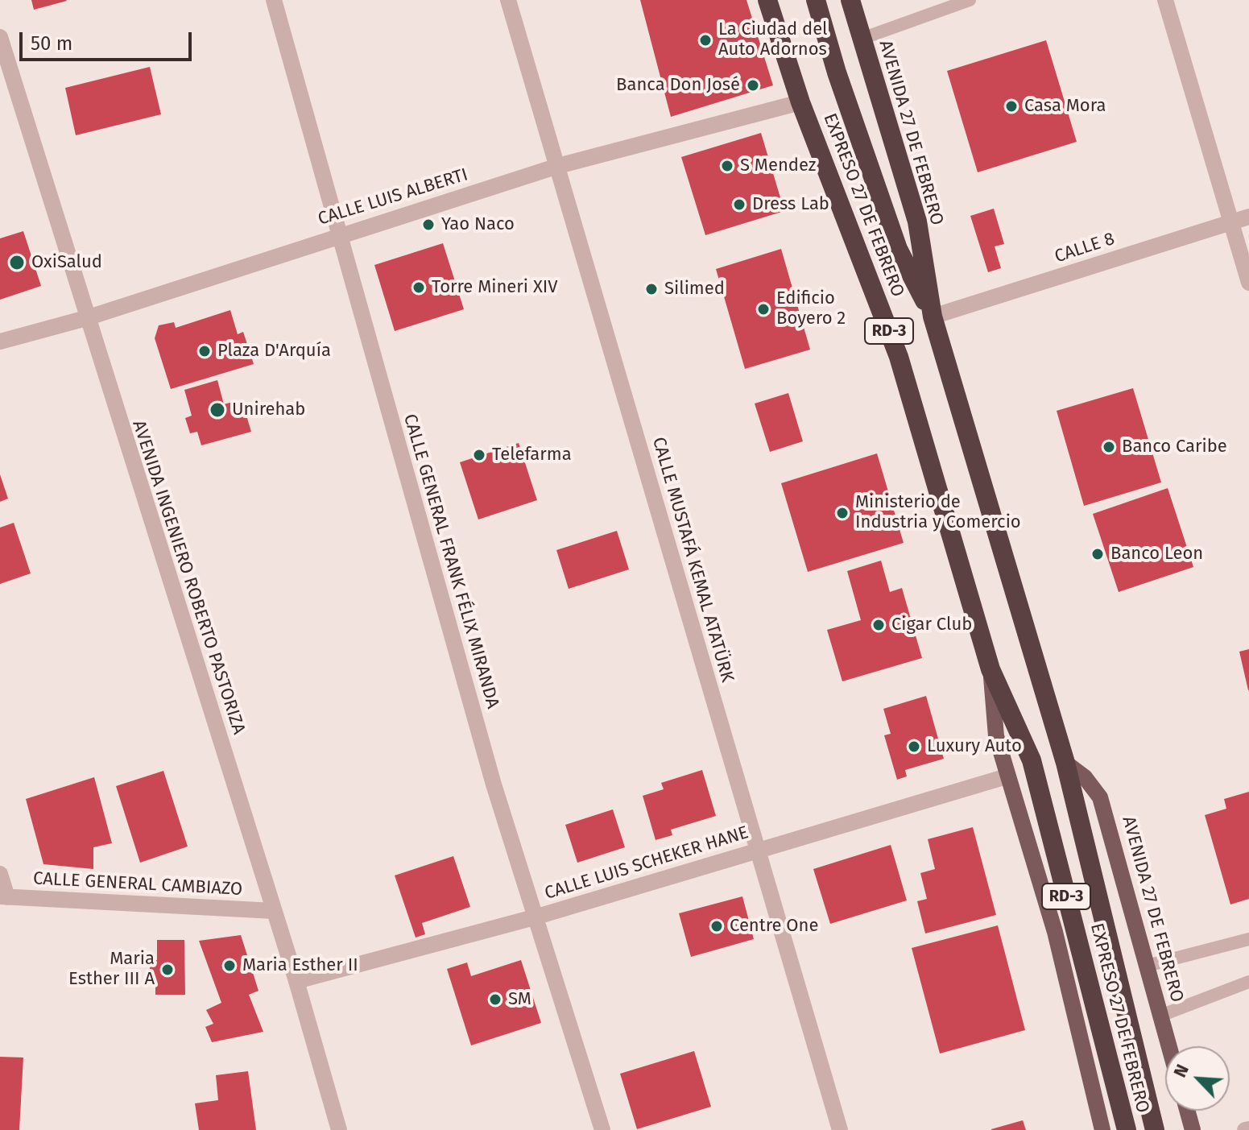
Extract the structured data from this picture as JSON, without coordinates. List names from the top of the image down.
{
  "streets": {
    "highway": ["AVENIDA 27 DE FEBRERO", "EXPRESO 27 DE FEBRERO", "RD-3"],
    "street": [
      "CALLE LUIS ALBERTI",
      "CALLE 8",
      "CALLE MUSTAFÁ KEMAL ATATÜRK",
      "CALLE GENERAL FRANK FÉLIX MIRANDA",
      "AVENIDA INGENIERO ROBERTO PASTORIZA",
      "CALLE LUIS SCHEKER HANE",
      "CALLE GENERAL CAMBIAZO"
    ]
  },
  "crossings": [
    ["AVENIDA 27 DE FEBRERO", "EXPRESO 27 DE FEBRERO"],
    ["AVENIDA 27 DE FEBRERO", "CALLE 8"],
    ["CALLE LUIS ALBERTI", "EXPRESO 27 DE FEBRERO"],
    ["CALLE LUIS ALBERTI", "CALLE MUSTAFÁ KEMAL ATATÜRK"],
    ["CALLE LUIS ALBERTI", "CALLE GENERAL FRANK FÉLIX MIRANDA"],
    ["CALLE LUIS ALBERTI", "AVENIDA INGENIERO ROBERTO PASTORIZA"],
    ["EXPRESO 27 DE FEBRERO", "CALLE 8"],
    ["EXPRESO 27 DE FEBRERO", "RD-3"],
    ["RD-3", "CALLE LUIS SCHEKER HANE"],
    ["CALLE MUSTAFÁ KEMAL ATATÜRK", "CALLE LUIS SCHEKER HANE"],
    ["CALLE GENERAL FRANK FÉLIX MIRANDA", "CALLE LUIS SCHEKER HANE"],
    ["AVENIDA INGENIERO ROBERTO PASTORIZA", "CALLE LUIS SCHEKER HANE"],
    ["AVENIDA INGENIERO ROBERTO PASTORIZA", "CALLE GENERAL CAMBIAZO"]
  ],
  "places": [
    "La Ciudad del Auto Adornos",
    "Banca Don José",
    "Casa Mora",
    "S Mendez",
    "Dress Lab",
    "Yao Naco",
    "OxiSalud",
    "Torre Mineri XIV",
    "Silimed",
    "Edificio Boyero 2",
    "Plaza D'Arquía",
    "Unirehab",
    "Banco Caribe",
    "Telefarma",
    "Ministerio de Industria y Comercio",
    "Banco Leon",
    "Cigar Club",
    "Luxury Auto",
    "Centre One",
    "Maria Esther II",
    "Maria Esther III A",
    "SM"
  ],
  "scale_bar": "50 m",
  "north": "top left"
}
